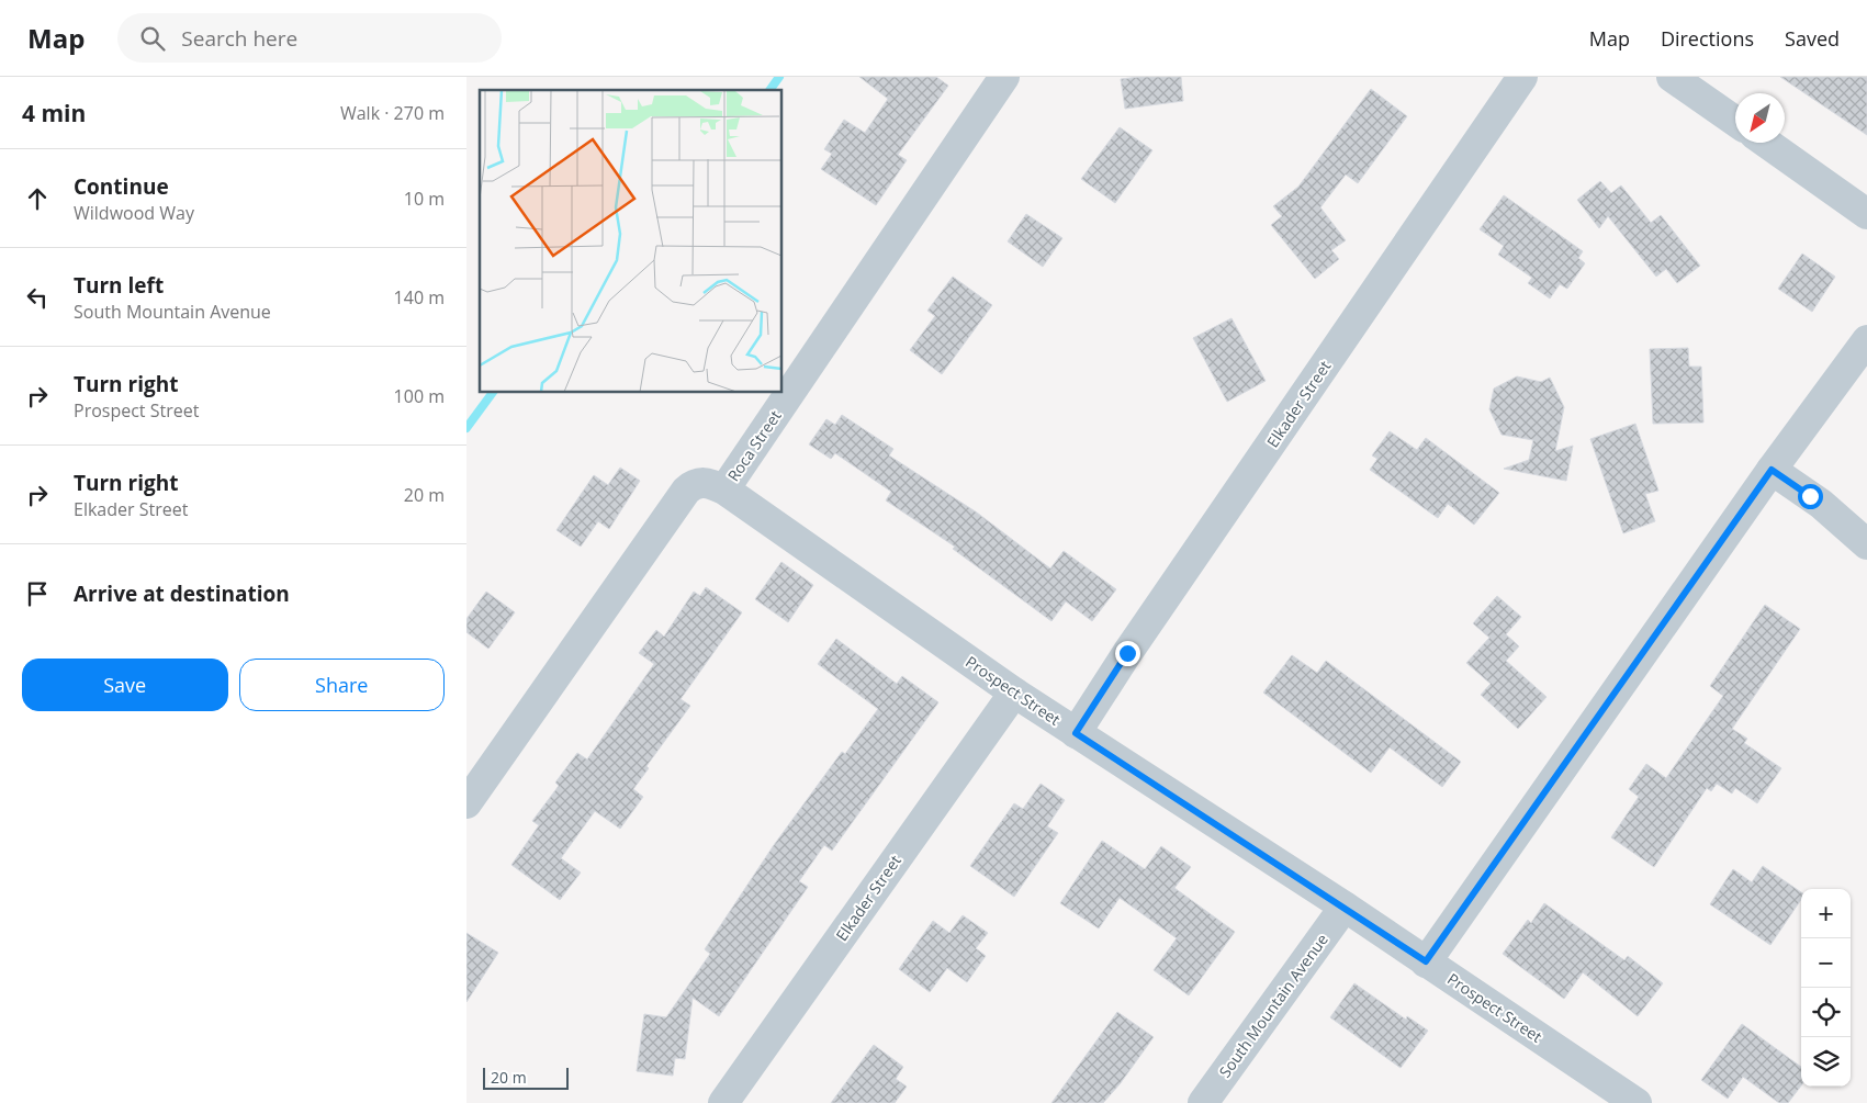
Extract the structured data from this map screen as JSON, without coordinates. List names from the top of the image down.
{
  "streets": {
    "street": [
      "Elkader Street",
      "Roca Street",
      "Prospect Street",
      "South Mountain Avenue"
    ]
  },
  "crossings": [
    ["Elkader Street", "Prospect Street"],
    ["Roca Street", "Prospect Street"],
    ["Prospect Street", "South Mountain Avenue"]
  ],
  "scale_bar": "20 m",
  "north": "bottom left",
  "page": {
    "header": "Map",
    "search": "Search here",
    "nav": ["Map", "Directions", "Saved"],
    "heading": ["4 min", "Walk · 270 m"],
    "list": [
      ["Continue", "Wildwood Way", "10 m"],
      ["Turn left", "South Mountain Avenue", "140 m"],
      ["Turn right", "Prospect Street", "100 m"],
      ["Turn right", "Elkader Street", "20 m"],
      "Arrive at destination"
    ],
    "buttons": ["Save", "Share"],
    "map_buttons": ["+", "−"],
    "scale": "20 m"
  }
}
